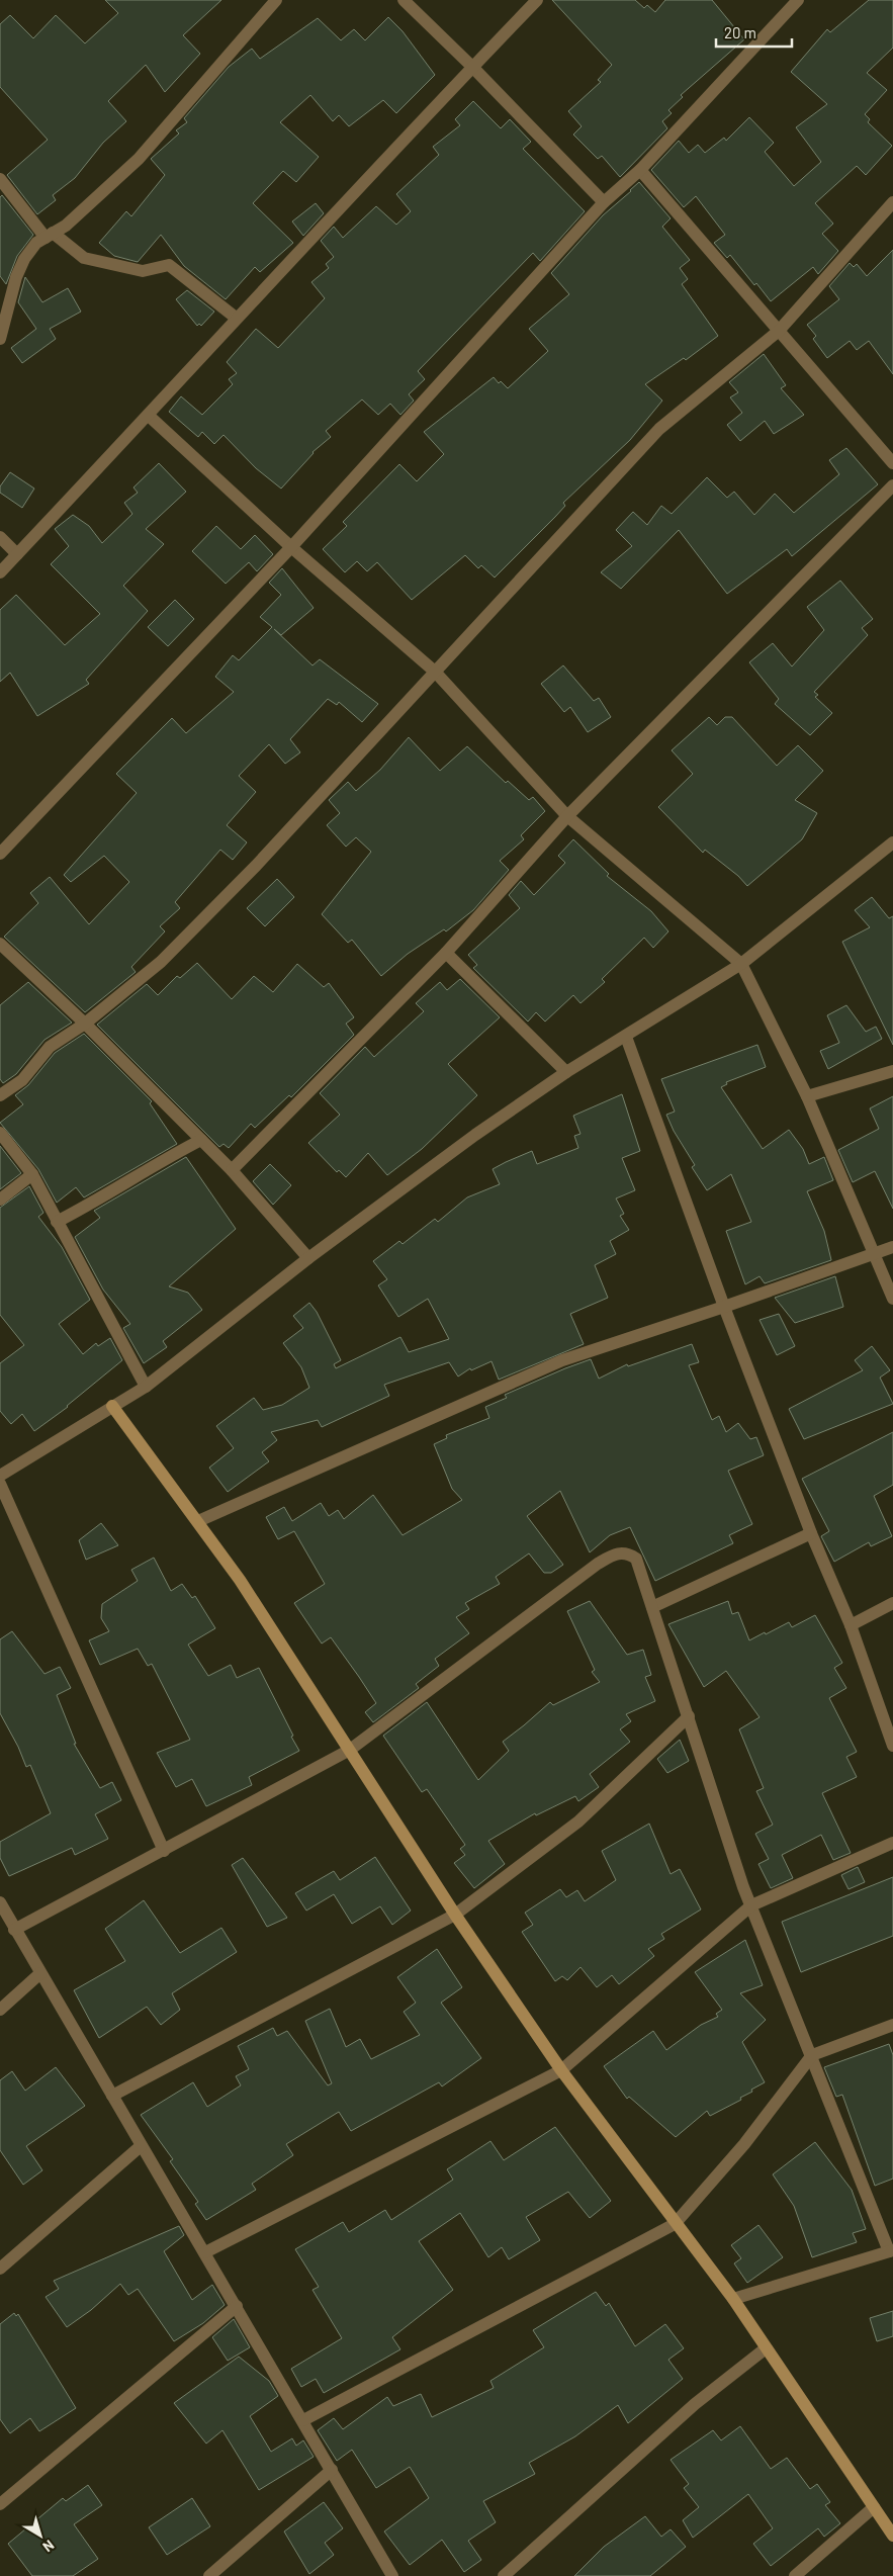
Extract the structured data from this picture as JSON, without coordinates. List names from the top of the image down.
{
  "scale_bar": "20 m",
  "north": "bottom right"
}
